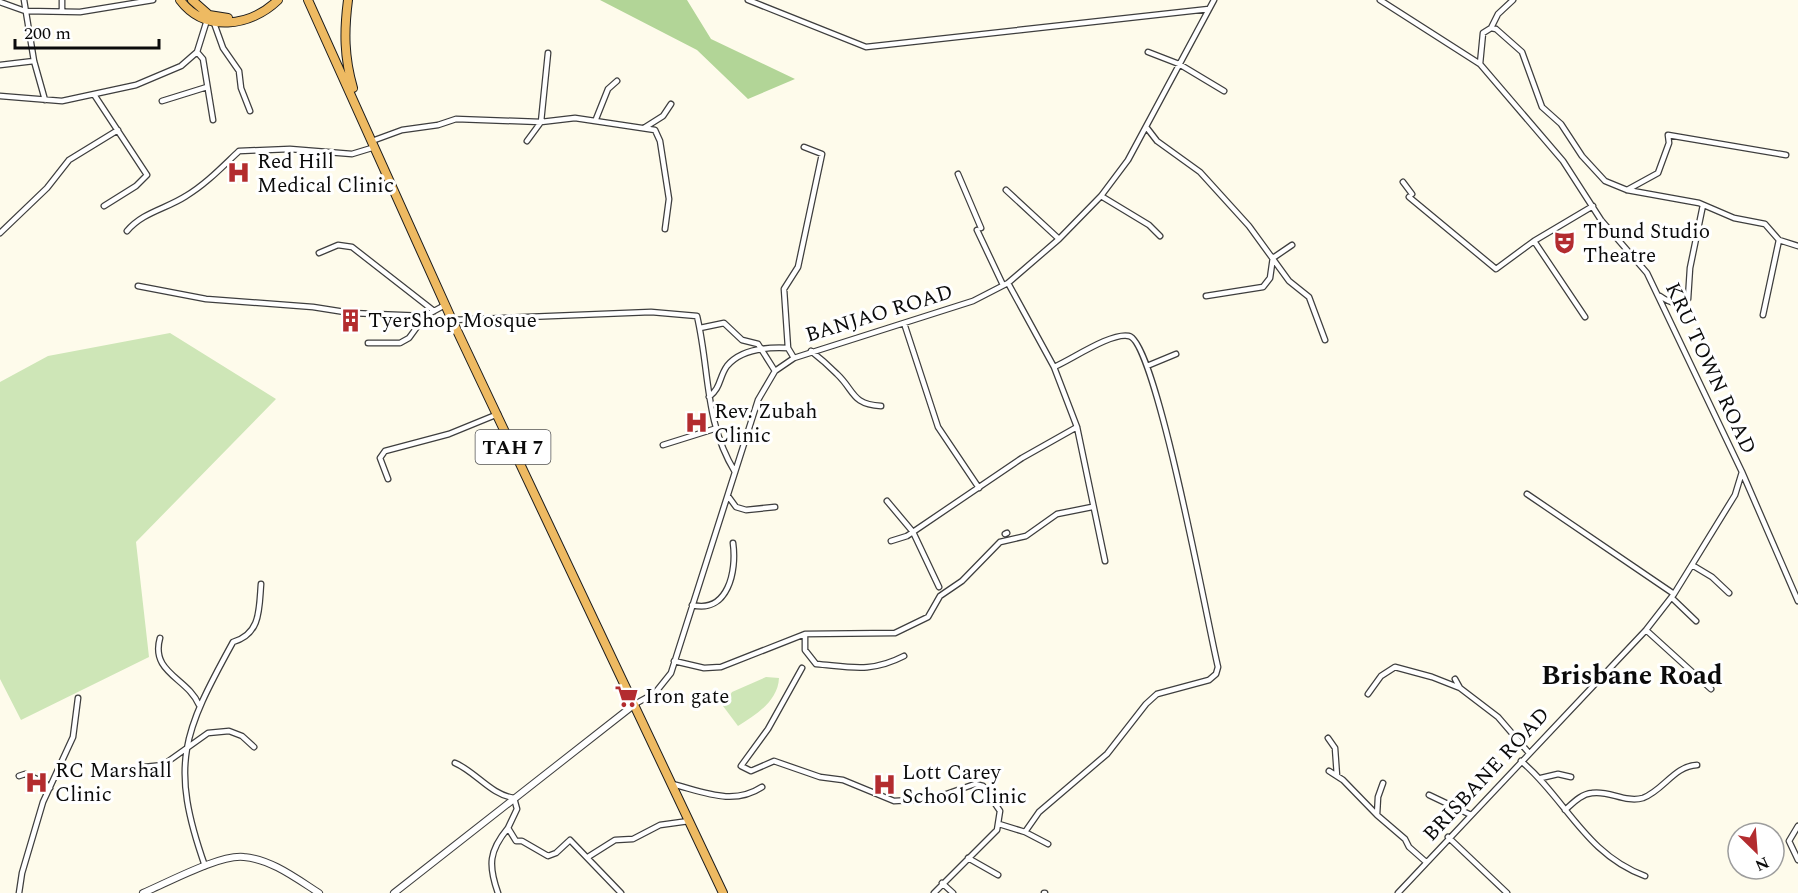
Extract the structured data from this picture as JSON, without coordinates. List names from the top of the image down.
{
  "streets": {
    "highway": ["TAH 7"],
    "street": ["BANJAO ROAD", "KRU TOWN ROAD", "BRISBANE ROAD"]
  },
  "crossings": [
    ["BANJAO ROAD", "TAH 7"],
    ["KRU TOWN ROAD", "BRISBANE ROAD"]
  ],
  "districts": ["Brisbane Road"],
  "places": {
    "hospital": [
      "Red Hill Medical Clinic",
      "Rev. Zubah Clinic",
      "RC Marshall Clinic",
      "Lott Carey School Clinic"
    ],
    "theatre": ["Tbund Studio Theatre"],
    "building": ["TyerShop Mosque"],
    "supermarket": ["Iron gate"]
  },
  "scale_bar": "200 m",
  "north": "bottom right"
}
